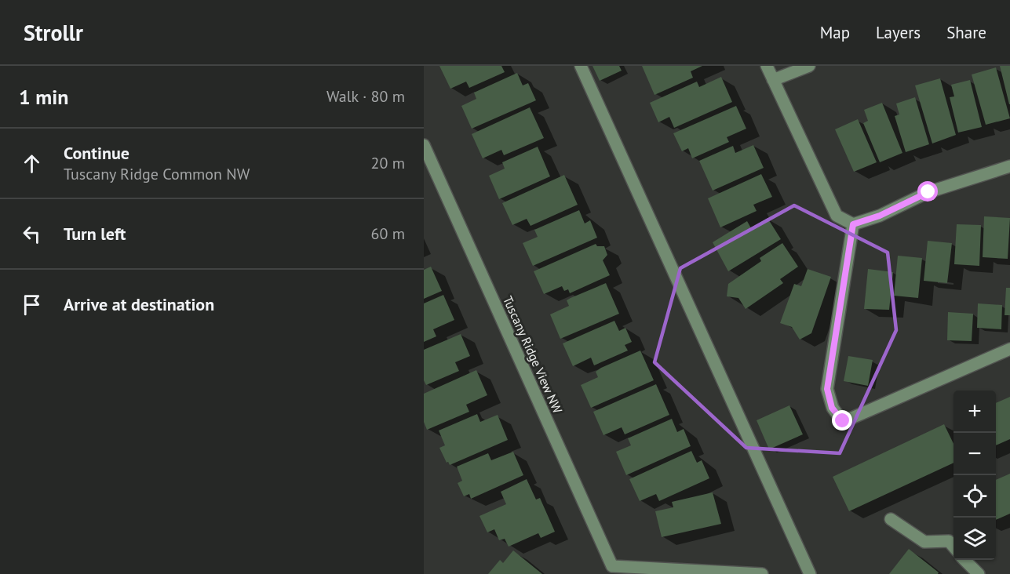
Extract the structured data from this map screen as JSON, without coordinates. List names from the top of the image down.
{
  "streets": {
    "street": ["Tuscany Ridge View NW"]
  },
  "page": {
    "header": "Strollr",
    "nav": ["Map", "Layers", "Share"],
    "heading": ["1 min", "Walk · 80 m"],
    "list": [
      ["Continue", "Tuscany Ridge Common NW", "20 m"],
      ["Turn left", "60 m"],
      "Arrive at destination"
    ],
    "map_buttons": ["+", "−"]
  }
}
